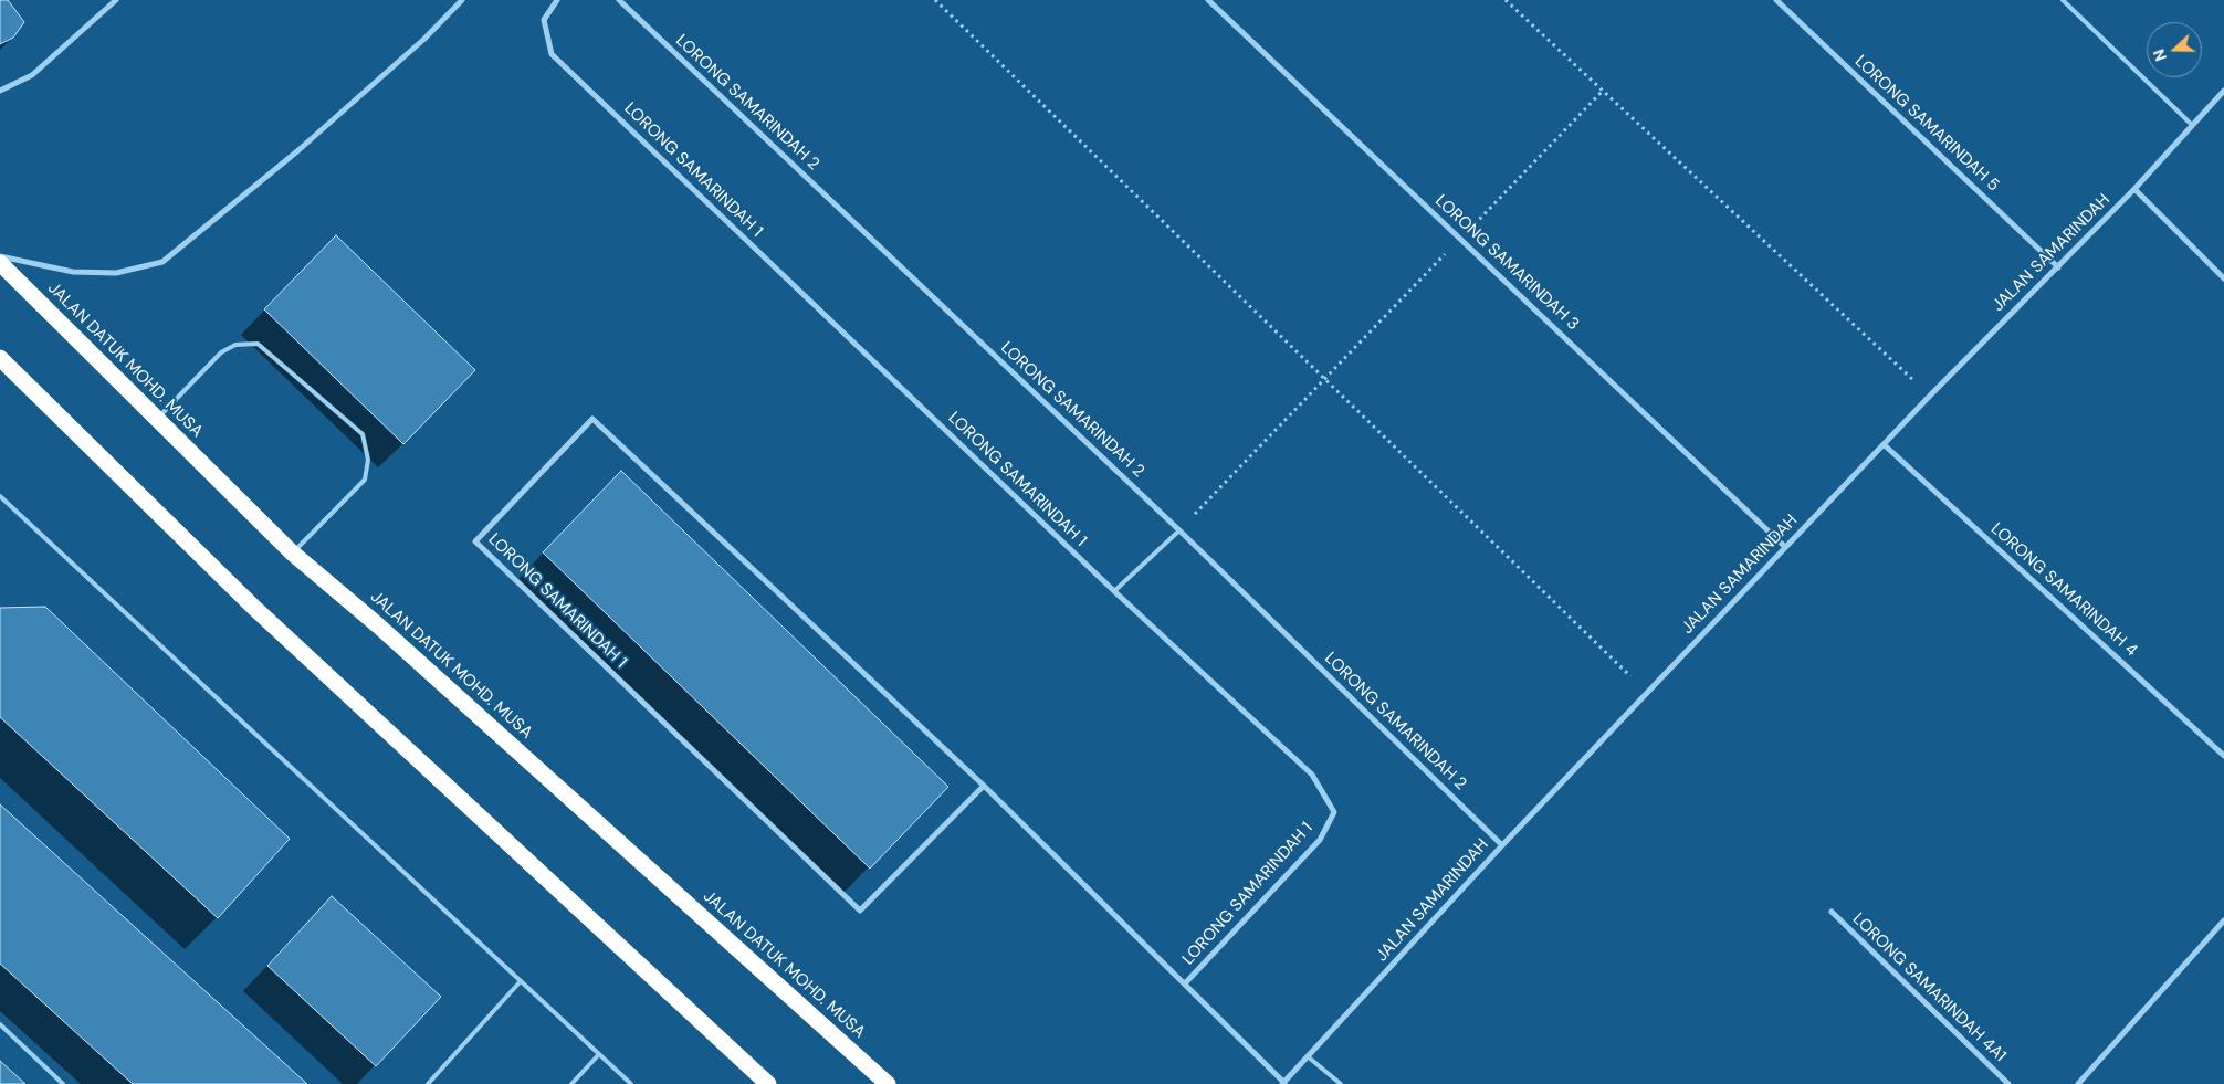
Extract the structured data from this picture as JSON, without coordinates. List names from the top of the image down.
{
  "streets": {
    "highway": ["JALAN DATUK MOHD. MUSA"],
    "street": [
      "LORONG SAMARINDAH 2",
      "LORONG SAMARINDAH 5",
      "LORONG SAMARINDAH 1",
      "JALAN SAMARINDAH",
      "LORONG SAMARINDAH 3",
      "LORONG SAMARINDAH 4",
      "LORONG SAMARINDAH 4A1"
    ]
  },
  "crossings": [
    ["LORONG SAMARINDAH 2", "JALAN SAMARINDAH"],
    ["LORONG SAMARINDAH 5", "JALAN SAMARINDAH"],
    ["LORONG SAMARINDAH 1", "JALAN SAMARINDAH"],
    ["JALAN SAMARINDAH", "LORONG SAMARINDAH 3"],
    ["JALAN SAMARINDAH", "LORONG SAMARINDAH 4"]
  ],
  "north": "left"
}
